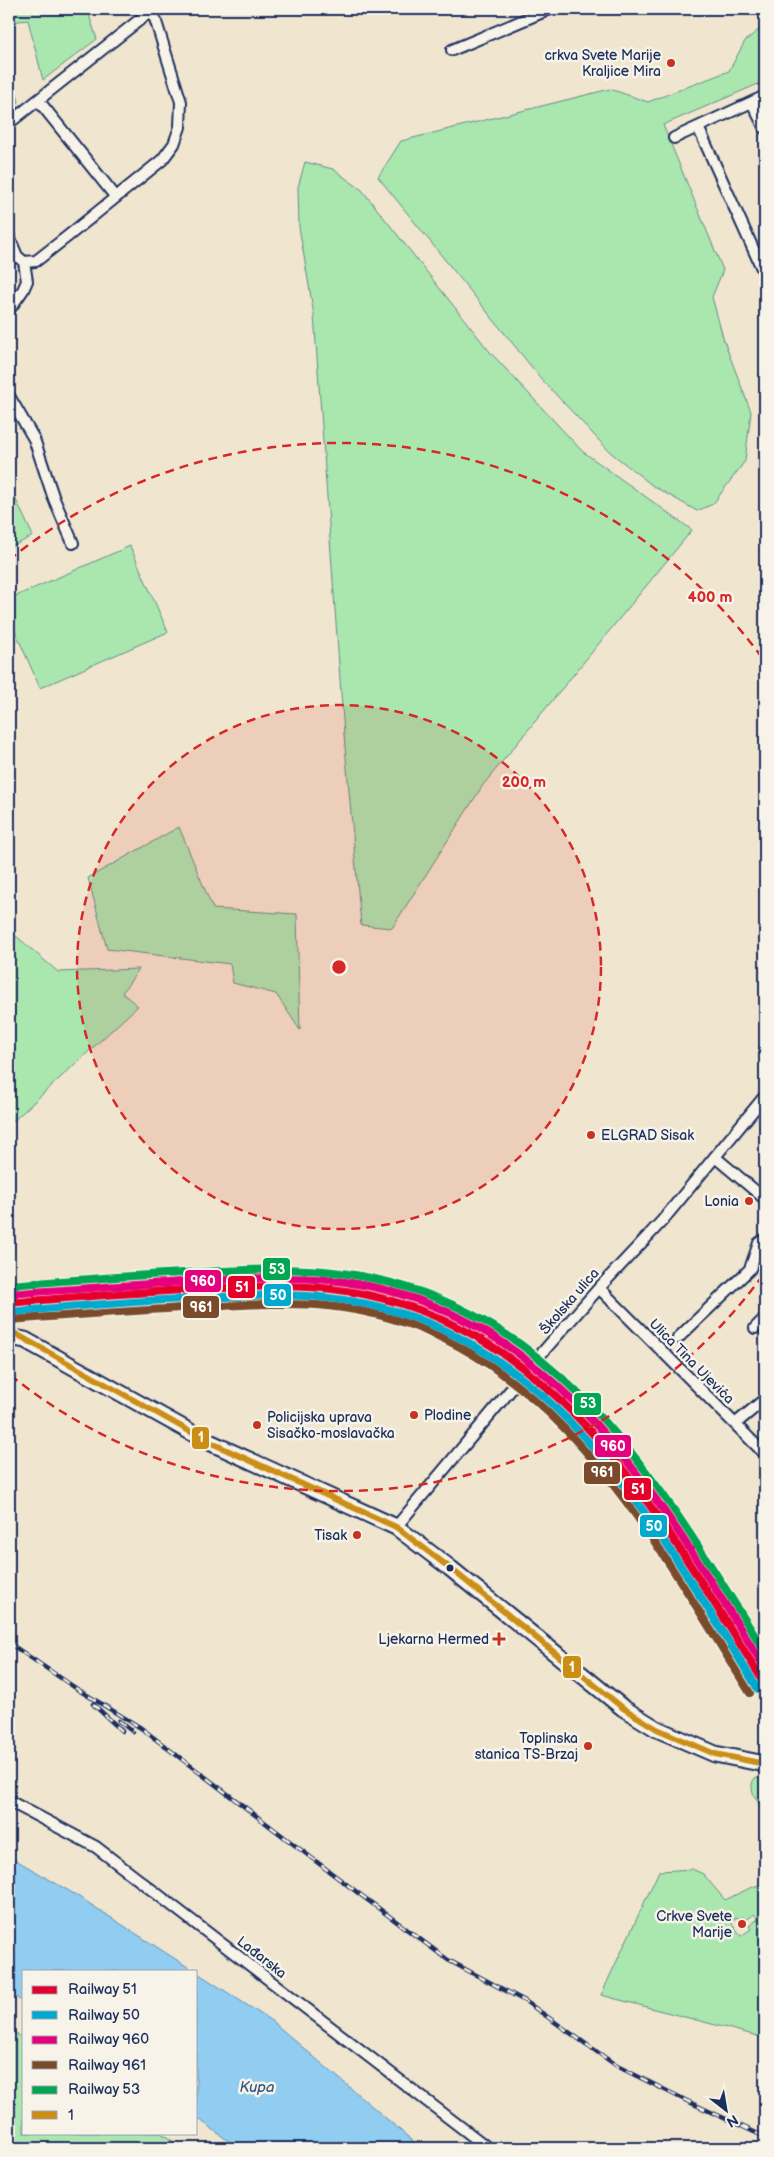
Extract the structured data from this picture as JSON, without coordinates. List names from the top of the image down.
{
  "streets": {
    "street": ["Školska ulica", "Ulica Tina Ujevića", "Lađarska"]
  },
  "crossings": [
    ["Školska ulica", "Ulica Tina Ujevića"]
  ],
  "water": ["Kupa"],
  "places": {
    "other": [
      "crkva Svete Marije Kraljice Mira",
      "ELGRAD Sisak",
      "Lonia",
      "Plodine",
      "Policijska uprava Sisačko-moslavačka",
      "Tisak",
      "Toplinska stanica TS-Brzaj",
      "Crkve Svete Marije"
    ],
    "health": ["Ljekarna Hermed"]
  },
  "lines": [
    "rail line 53",
    "rail line 960",
    "rail line 51",
    "rail line 50",
    "rail line 961",
    "transit line 1"
  ],
  "legend": [
    "Railway 51",
    "Railway 50",
    "Railway 960",
    "Railway 961",
    "Railway 53",
    "1"
  ],
  "north": "bottom right",
  "rings": ["400 m", "200 m"]
}
